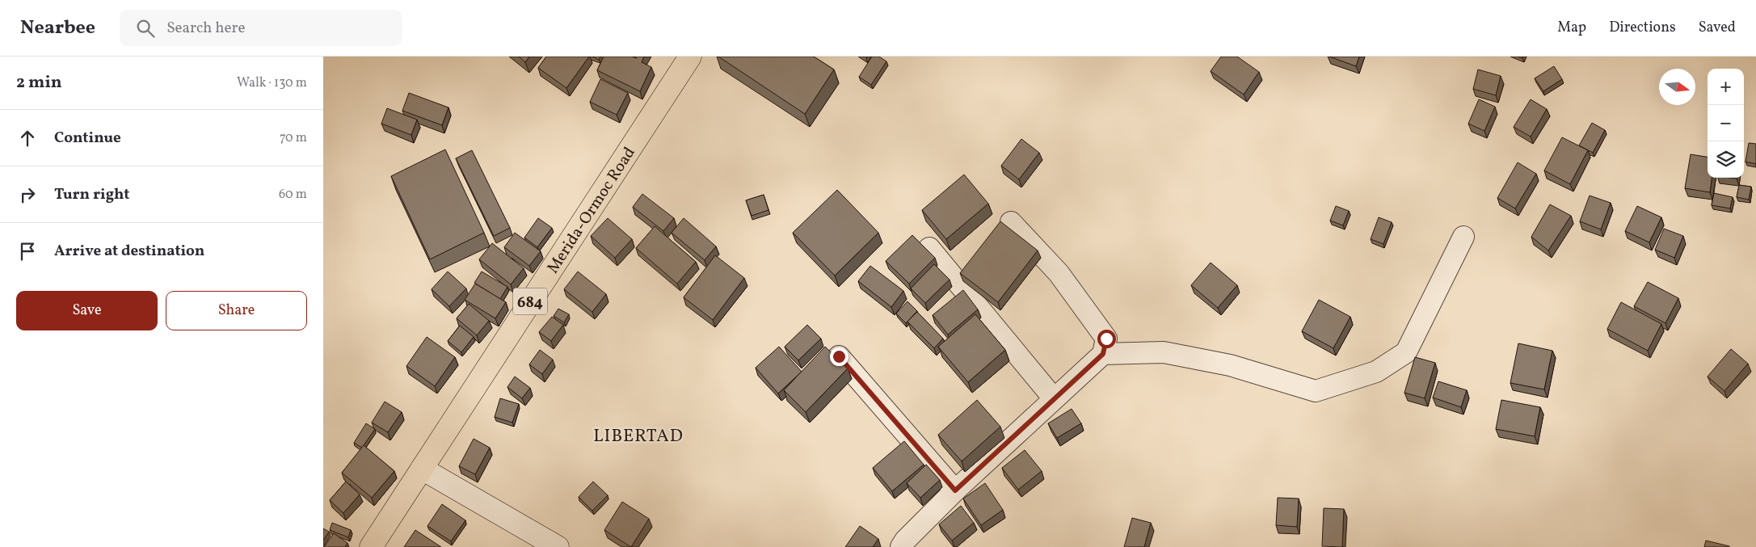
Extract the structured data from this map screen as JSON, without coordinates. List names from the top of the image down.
{
  "streets": {
    "highway": ["Merida-Ormoc Road", "684"]
  },
  "districts": ["LIBERTAD"],
  "north": "right",
  "page": {
    "header": "Nearbee",
    "search": "Search here",
    "nav": ["Map", "Directions", "Saved"],
    "heading": ["2 min", "Walk · 130 m"],
    "map_buttons": ["+", "−"],
    "list": [
      ["Continue", "70 m"],
      ["Turn right", "60 m"],
      "Arrive at destination"
    ],
    "buttons": ["Save", "Share"]
  }
}
